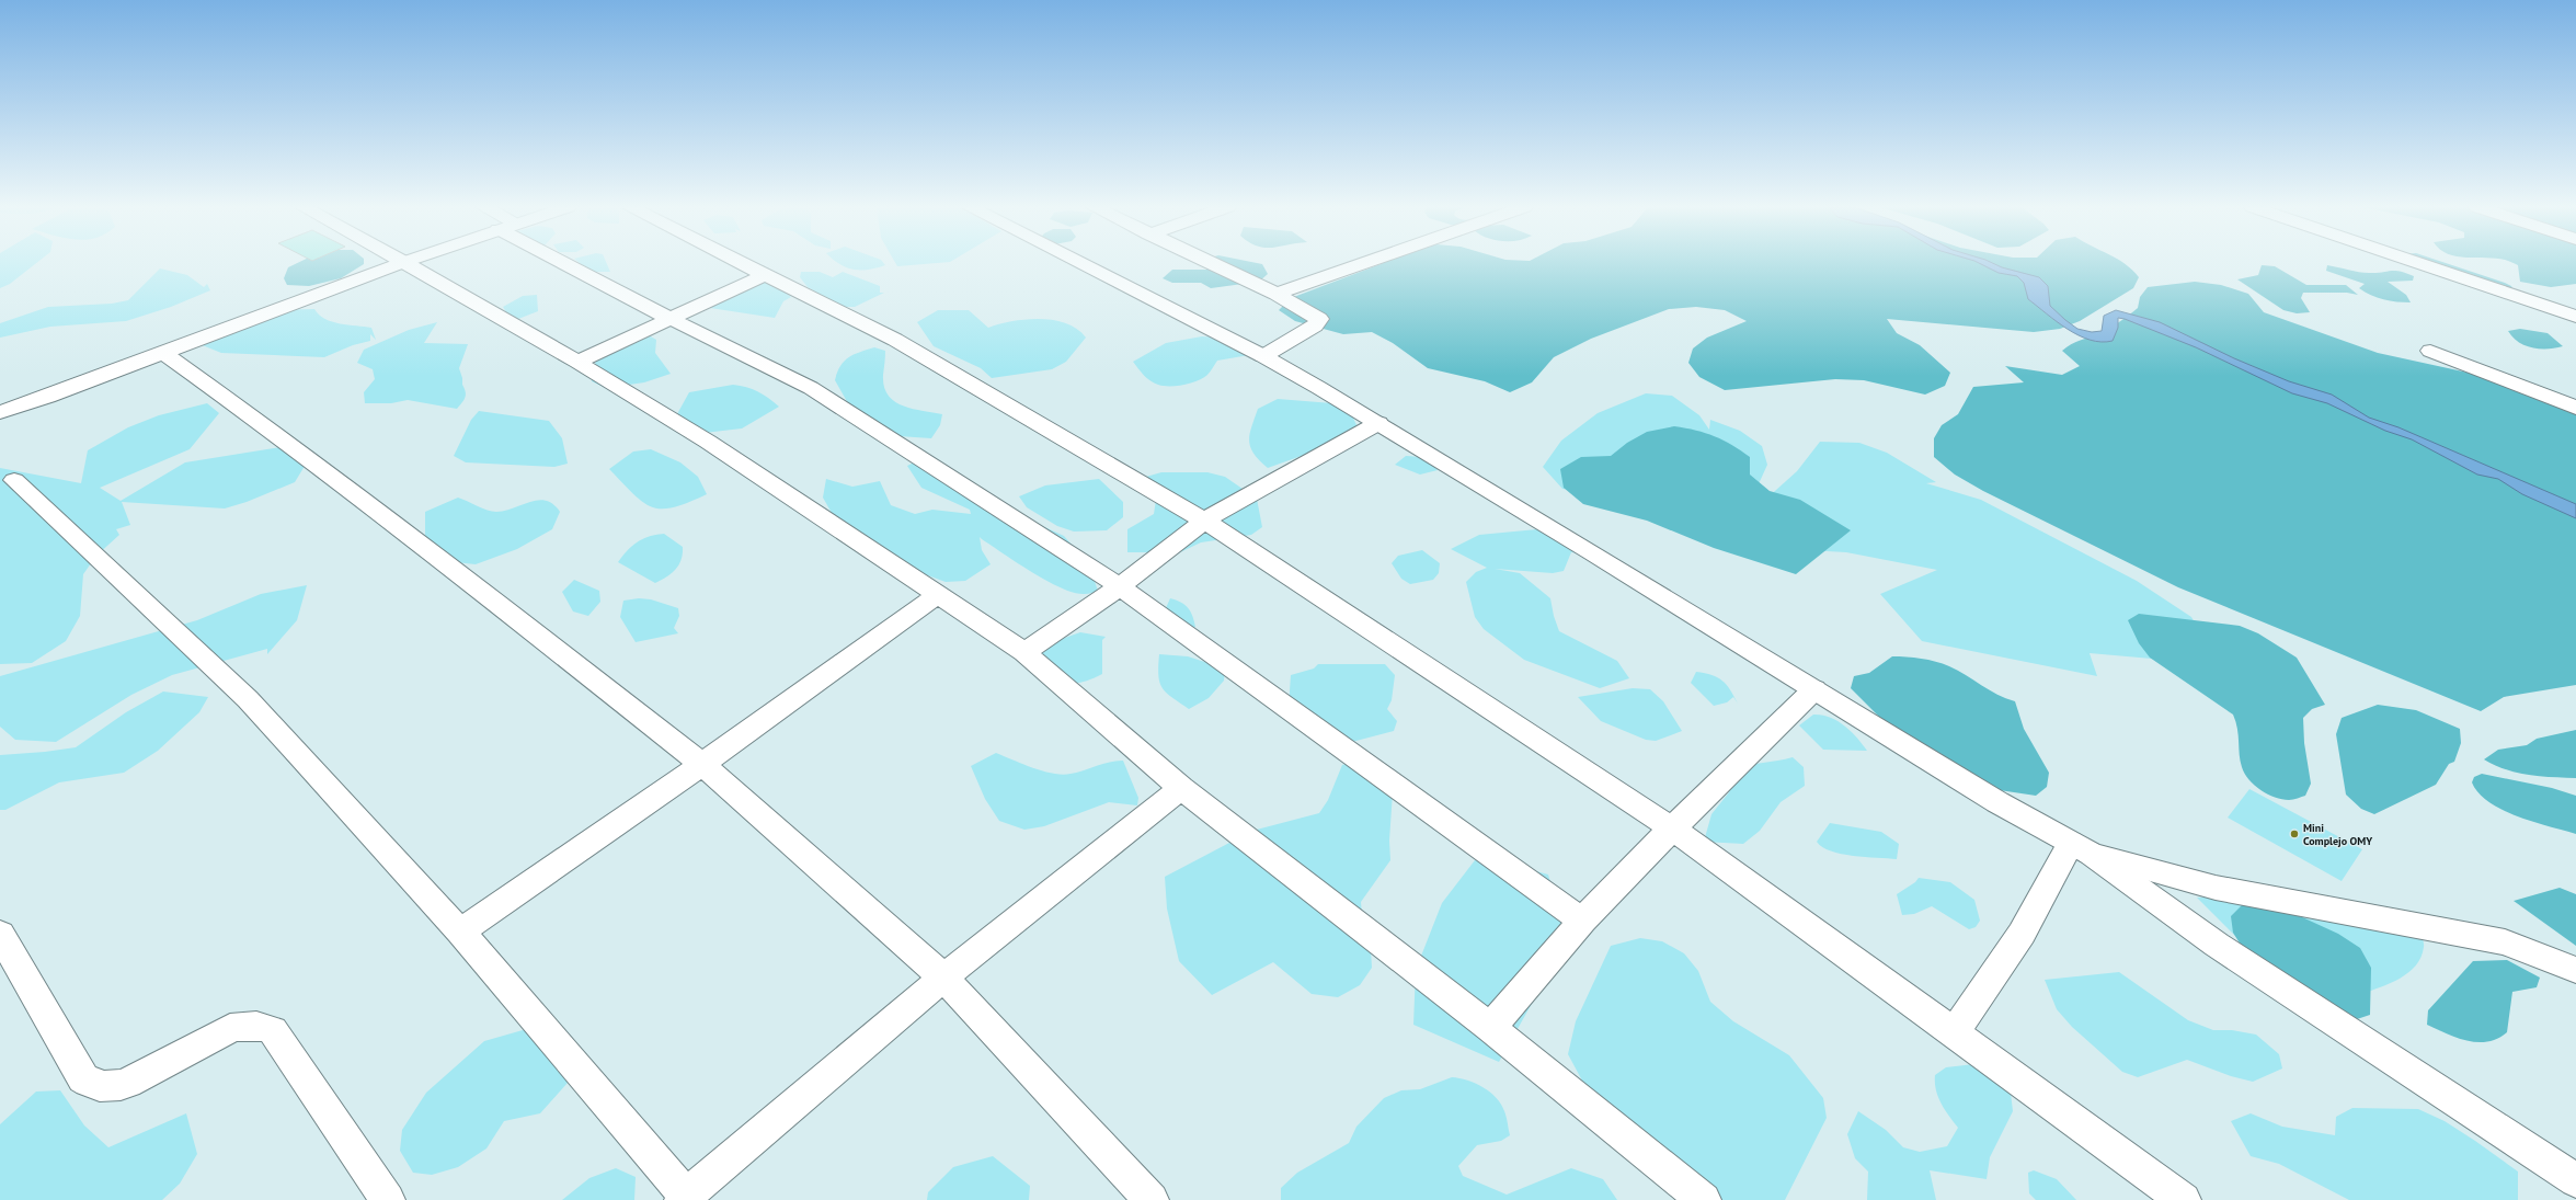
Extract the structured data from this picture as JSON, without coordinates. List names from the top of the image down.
{
  "places": ["Mini Complejo OMY"]
}
